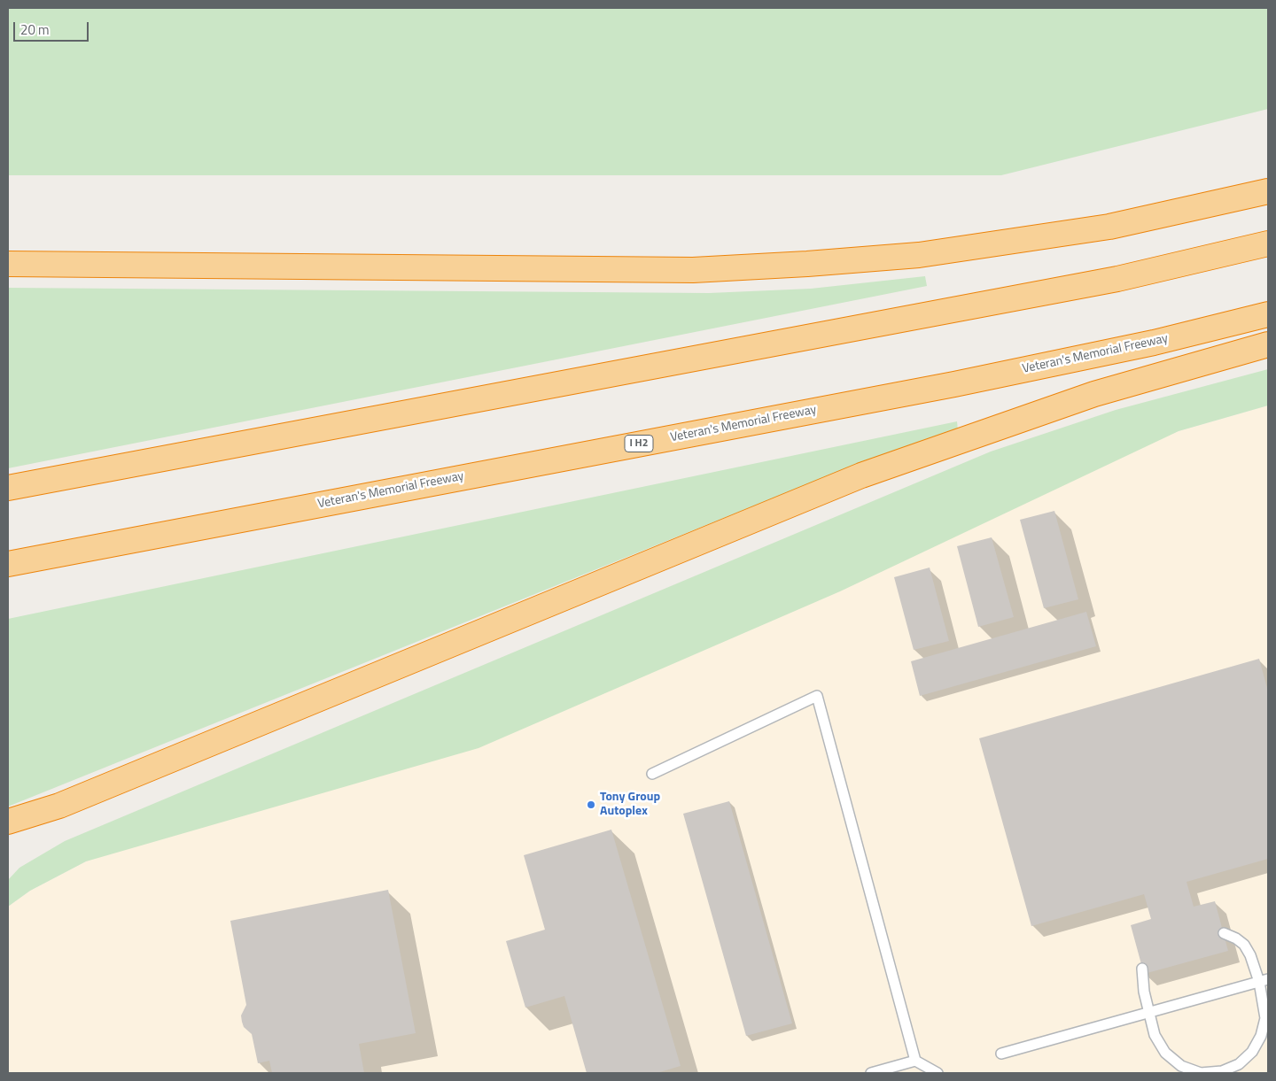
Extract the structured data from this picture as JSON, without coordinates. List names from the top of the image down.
{
  "streets": {
    "highway": ["Veteran's Memorial Freeway", "I H2"]
  },
  "places": ["Tony Group Autoplex"],
  "scale_bar": "20 m"
}
